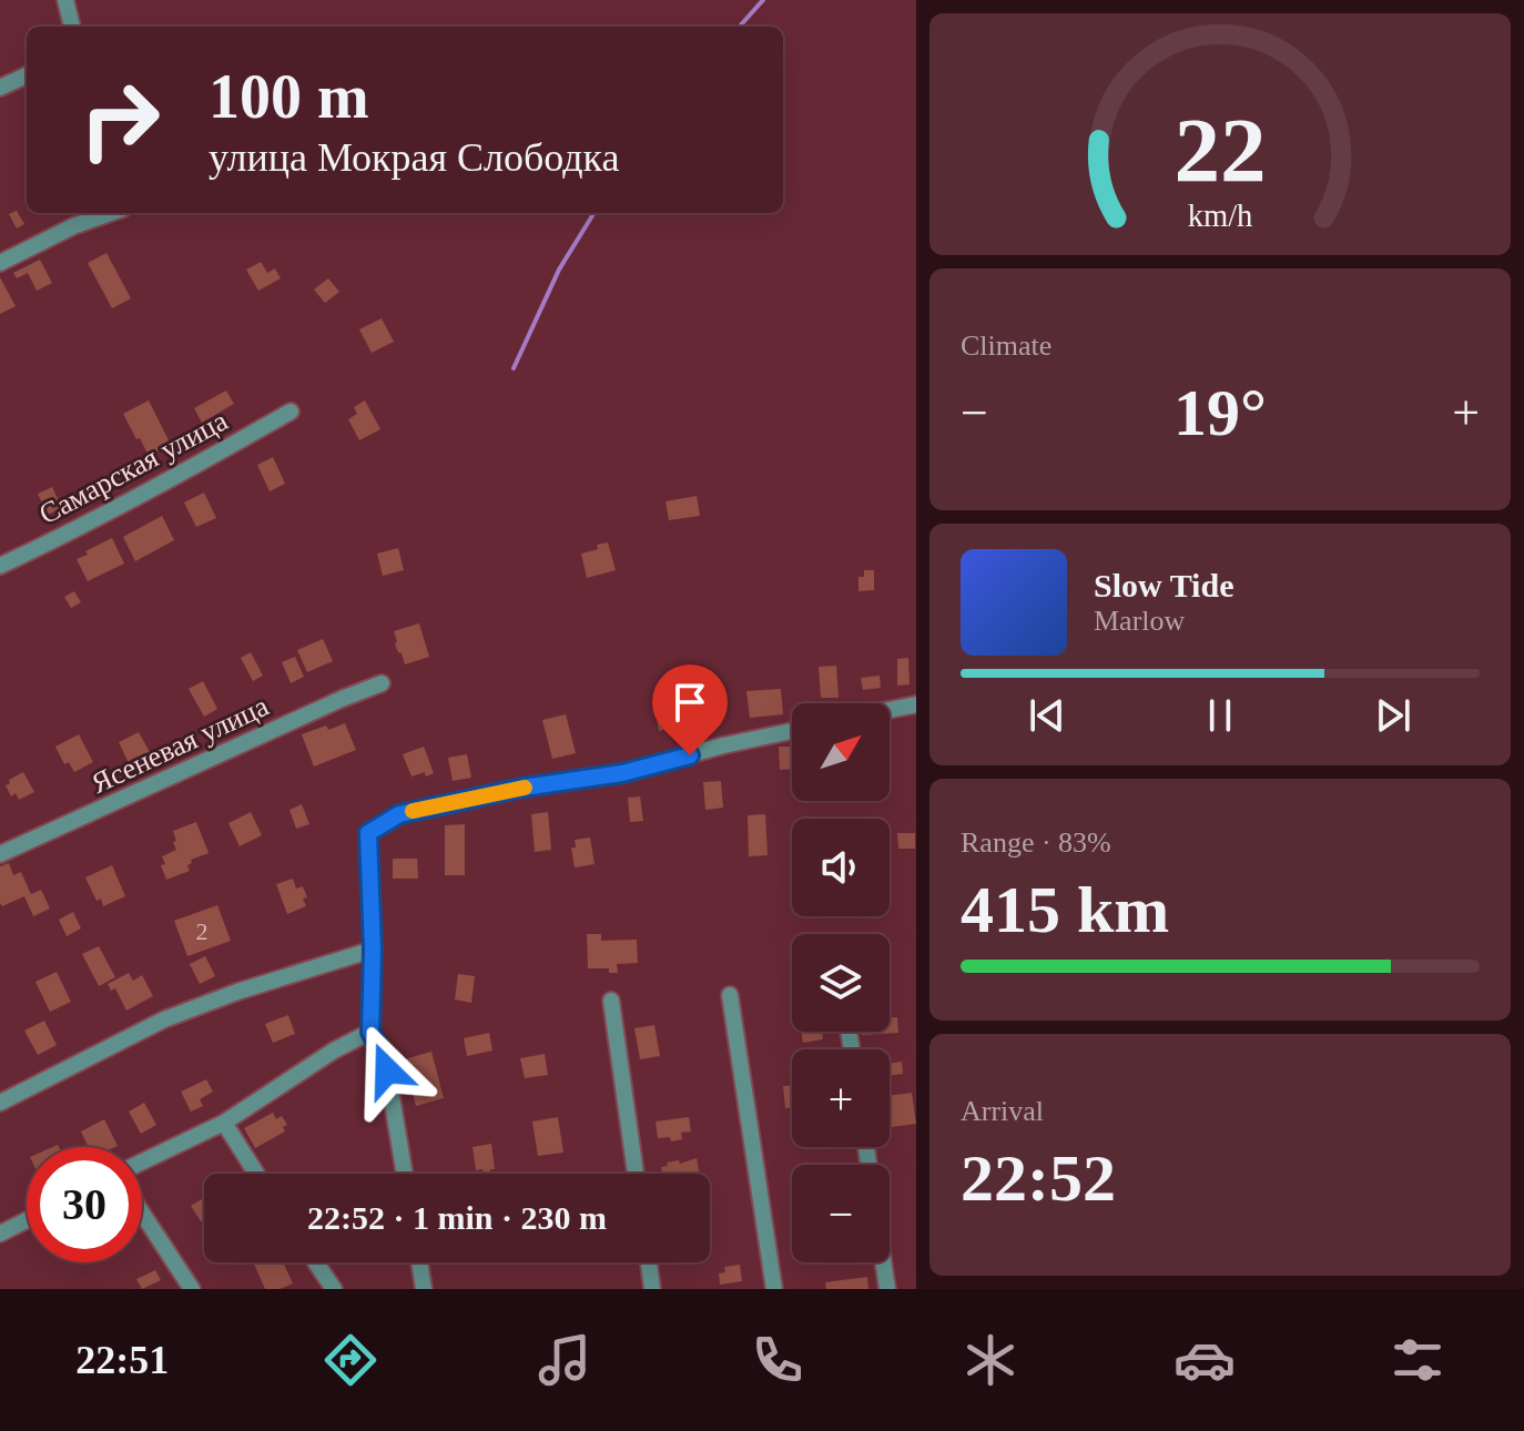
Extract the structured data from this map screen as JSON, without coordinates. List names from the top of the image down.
{
  "streets": {
    "street": ["Самарская улица", "Ясеневая улица"]
  },
  "house_numbers": ["2"],
  "north": "top right",
  "page": {
    "turn": ["100 m", "улица Мокрая Слободка"],
    "tile": [
      "Climate",
      ["Range · 83%", "415 km"],
      ["Arrival", "22:52"]
    ],
    "heat": ["−", "19°", "+"],
    "song": ["Slow Tide", "Marlow"],
    "map_buttons": ["+", "−"],
    "limit": "30",
    "trip": "22:52 · 1 min · 230 m",
    "tabs": "22:51",
    "gauge": ["22", "km/h"]
  }
}
